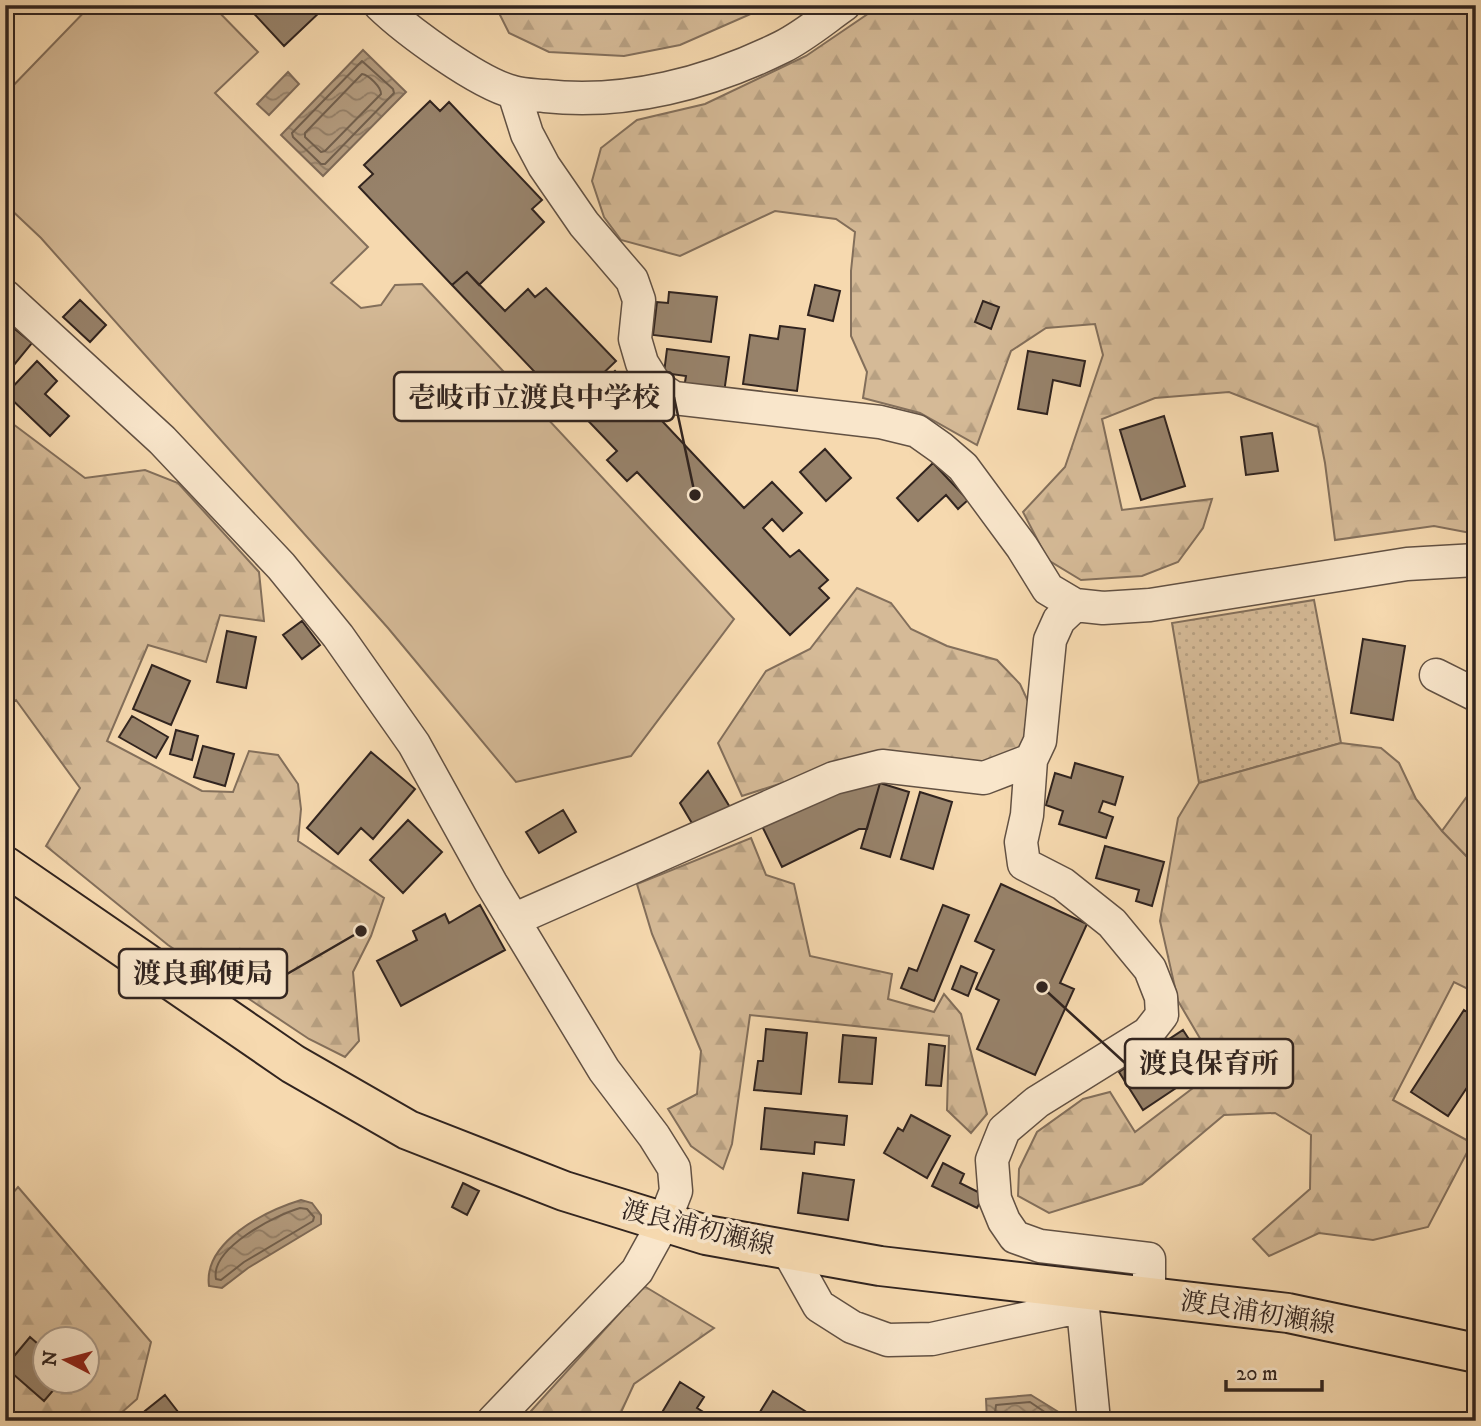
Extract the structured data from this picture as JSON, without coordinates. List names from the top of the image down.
{
  "streets": {
    "main road": ["渡良浦初瀬線"]
  },
  "places": ["壱岐市立渡良中学校", "渡良郵便局", "渡良保育所"],
  "scale_bar": "20 m",
  "north": "left"
}
